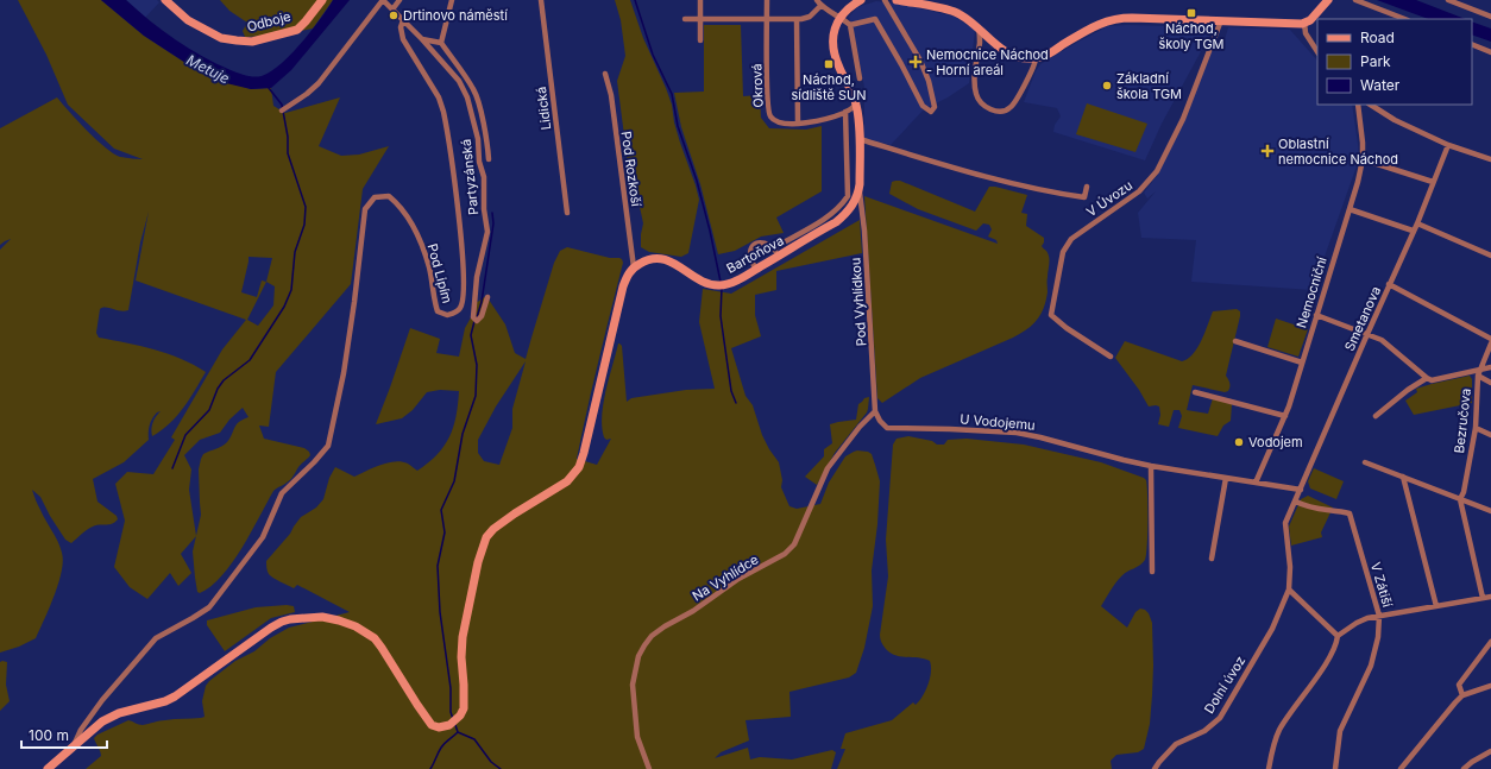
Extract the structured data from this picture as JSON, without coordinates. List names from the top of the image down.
{
  "streets": {
    "street": [
      "Odboje",
      "Okrová",
      "Lidická",
      "Pod Rozkoší",
      "Partyzánská",
      "V Úvozu",
      "Bartoňova",
      "Pod Lipím",
      "Nemocniční",
      "Pod Vyhlídkou",
      "Smetanova",
      "Bezručova",
      "U Vodojemu",
      "Na Vyhlídce",
      "V Zátiší",
      "Dolní úvoz"
    ]
  },
  "crossings": [
    ["Okrová", "Bartoňova"],
    ["Pod Rozkoší", "Bartoňova"],
    ["Bartoňova", "Pod Vyhlídkou"],
    ["Nemocniční", "U Vodojemu"],
    ["Pod Vyhlídkou", "U Vodojemu"],
    ["Pod Vyhlídkou", "Na Vyhlídce"],
    ["Smetanova", "U Vodojemu"],
    ["Smetanova", "V Zátiší"],
    ["Smetanova", "Dolní úvoz"],
    ["U Vodojemu", "Na Vyhlídce"],
    ["V Zátiší", "Dolní úvoz"]
  ],
  "water": ["Metuje"],
  "places": {
    "transit": ["Náchod, školy TGM", "Náchod, sídliště SUN"],
    "other": ["Drtinovo náměstí", "Základní škola TGM", "Vodojem"],
    "health": ["Nemocnice Náchod - Horní areál", "Oblastní nemocnice Náchod"]
  },
  "legend": ["Road", "Park", "Water"],
  "scale_bar": "100 m"
}
